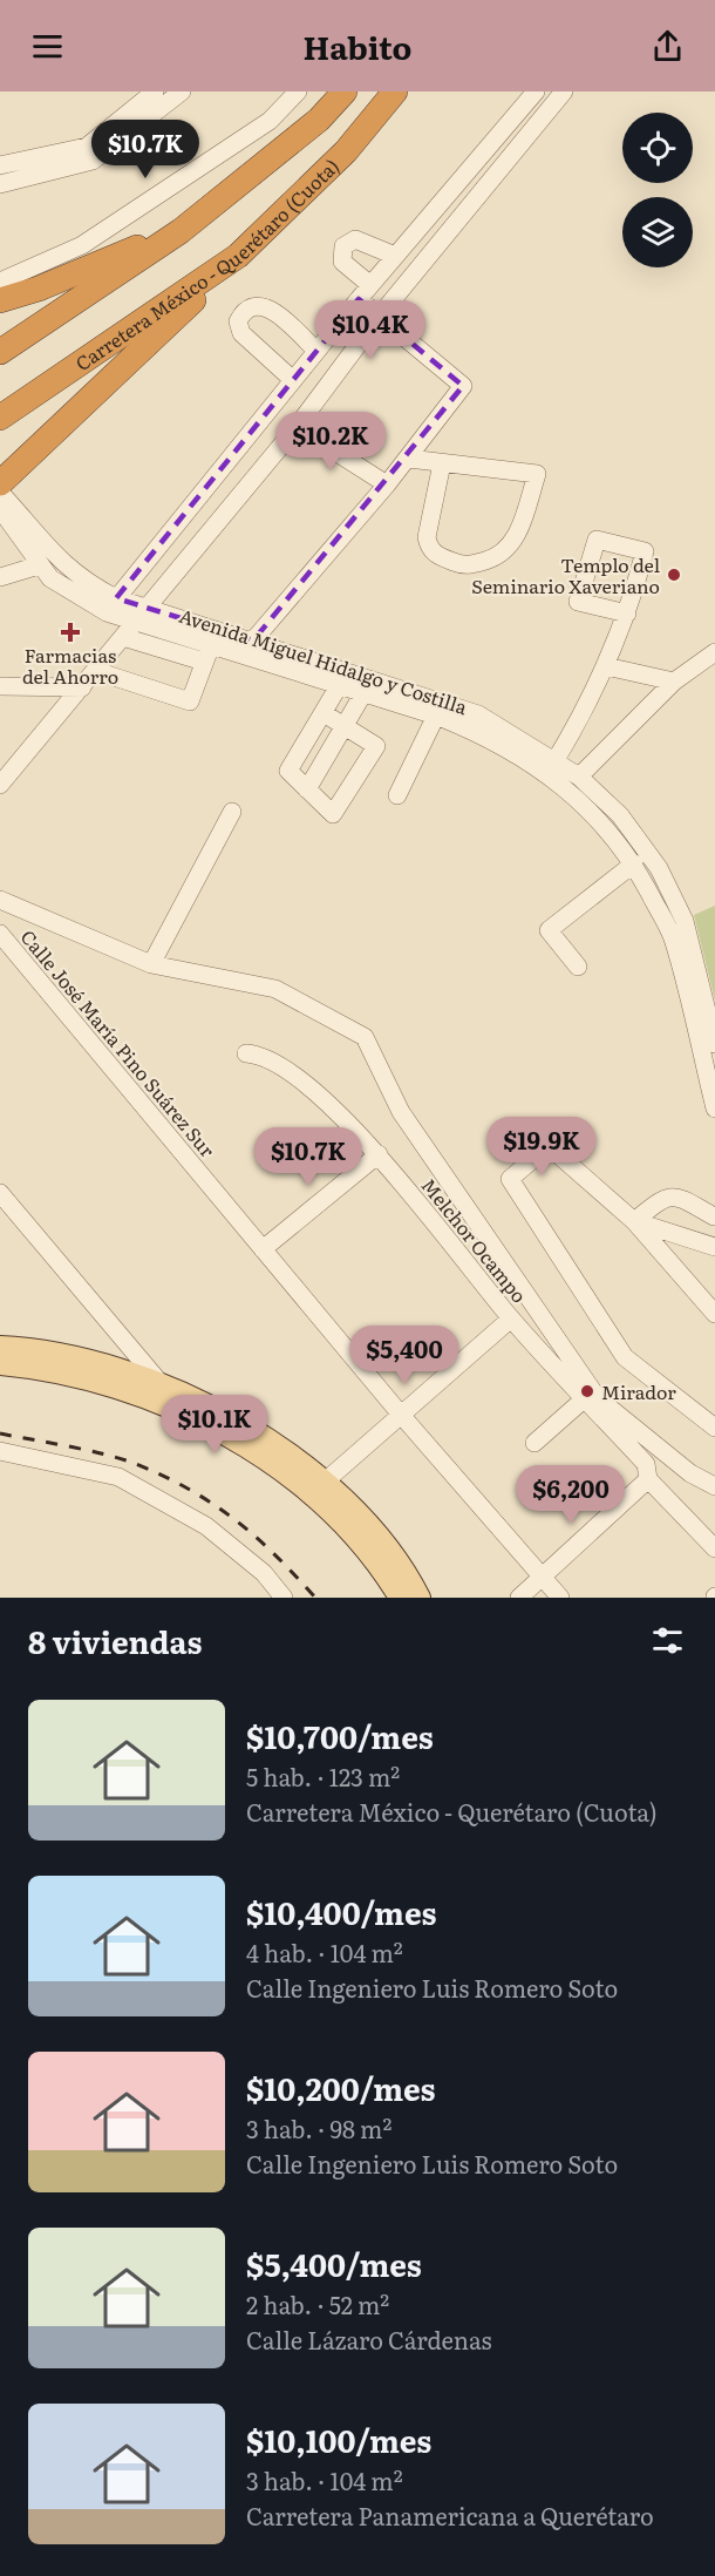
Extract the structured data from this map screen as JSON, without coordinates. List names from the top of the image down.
{
  "streets": {
    "highway": ["Carretera México - Querétaro (Cuota)"],
    "street": ["Avenida Miguel Hidalgo y Costilla", "Calle José María Pino Suárez Sur", "Melchor Ocampo"]
  },
  "places": {
    "other": ["Templo del Seminario Xaveriano", "Mirador"],
    "health": ["Farmacias del Ahorro"]
  },
  "page": {
    "header": "Habito",
    "price": [
      "$10.7K",
      "$10.4K",
      "$10.2K",
      "$19.9K",
      "$10.7K",
      "$5,400",
      "$10.1K",
      "$6,200"
    ],
    "heading": "8 viviendas",
    "list": [
      {
        "name": "$10,700/mes",
        "note": "5 hab. · 123 m² · Carretera México - Querétaro (Cuota)"
      },
      {
        "name": "$10,400/mes",
        "note": "4 hab. · 104 m² · Calle Ingeniero Luis Romero Soto"
      },
      {
        "name": "$10,200/mes",
        "note": "3 hab. · 98 m² · Calle Ingeniero Luis Romero Soto"
      },
      {
        "name": "$5,400/mes",
        "note": "2 hab. · 52 m² · Calle Lázaro Cárdenas"
      },
      {
        "name": "$10,100/mes",
        "note": "3 hab. · 104 m² · Carretera Panamericana a Querétaro"
      }
    ]
  }
}
